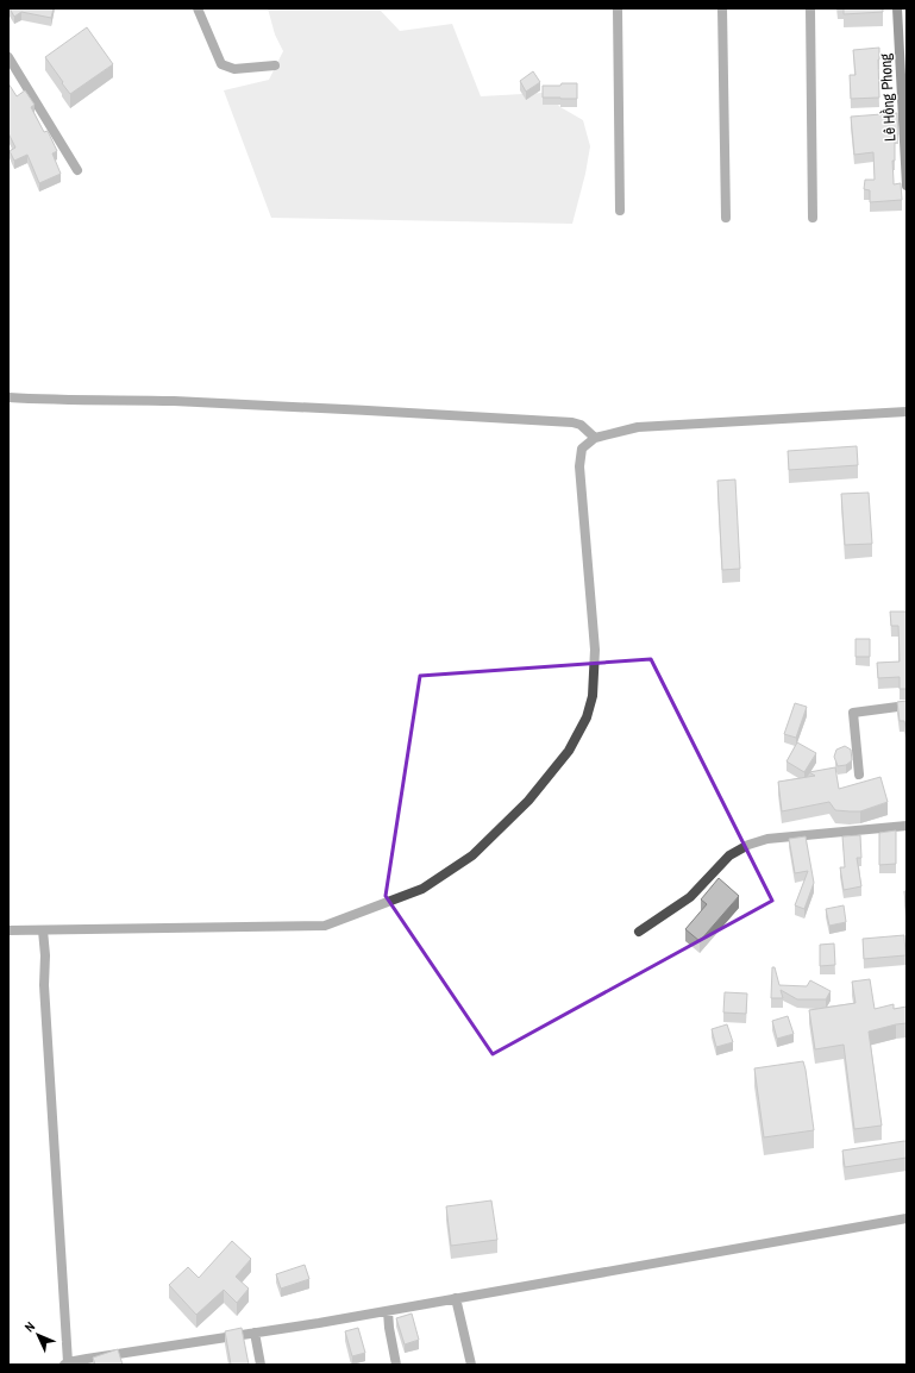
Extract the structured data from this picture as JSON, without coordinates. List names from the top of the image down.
{
  "streets": {
    "street": ["Lê Hồng Phong"]
  },
  "north": "top left"
}
